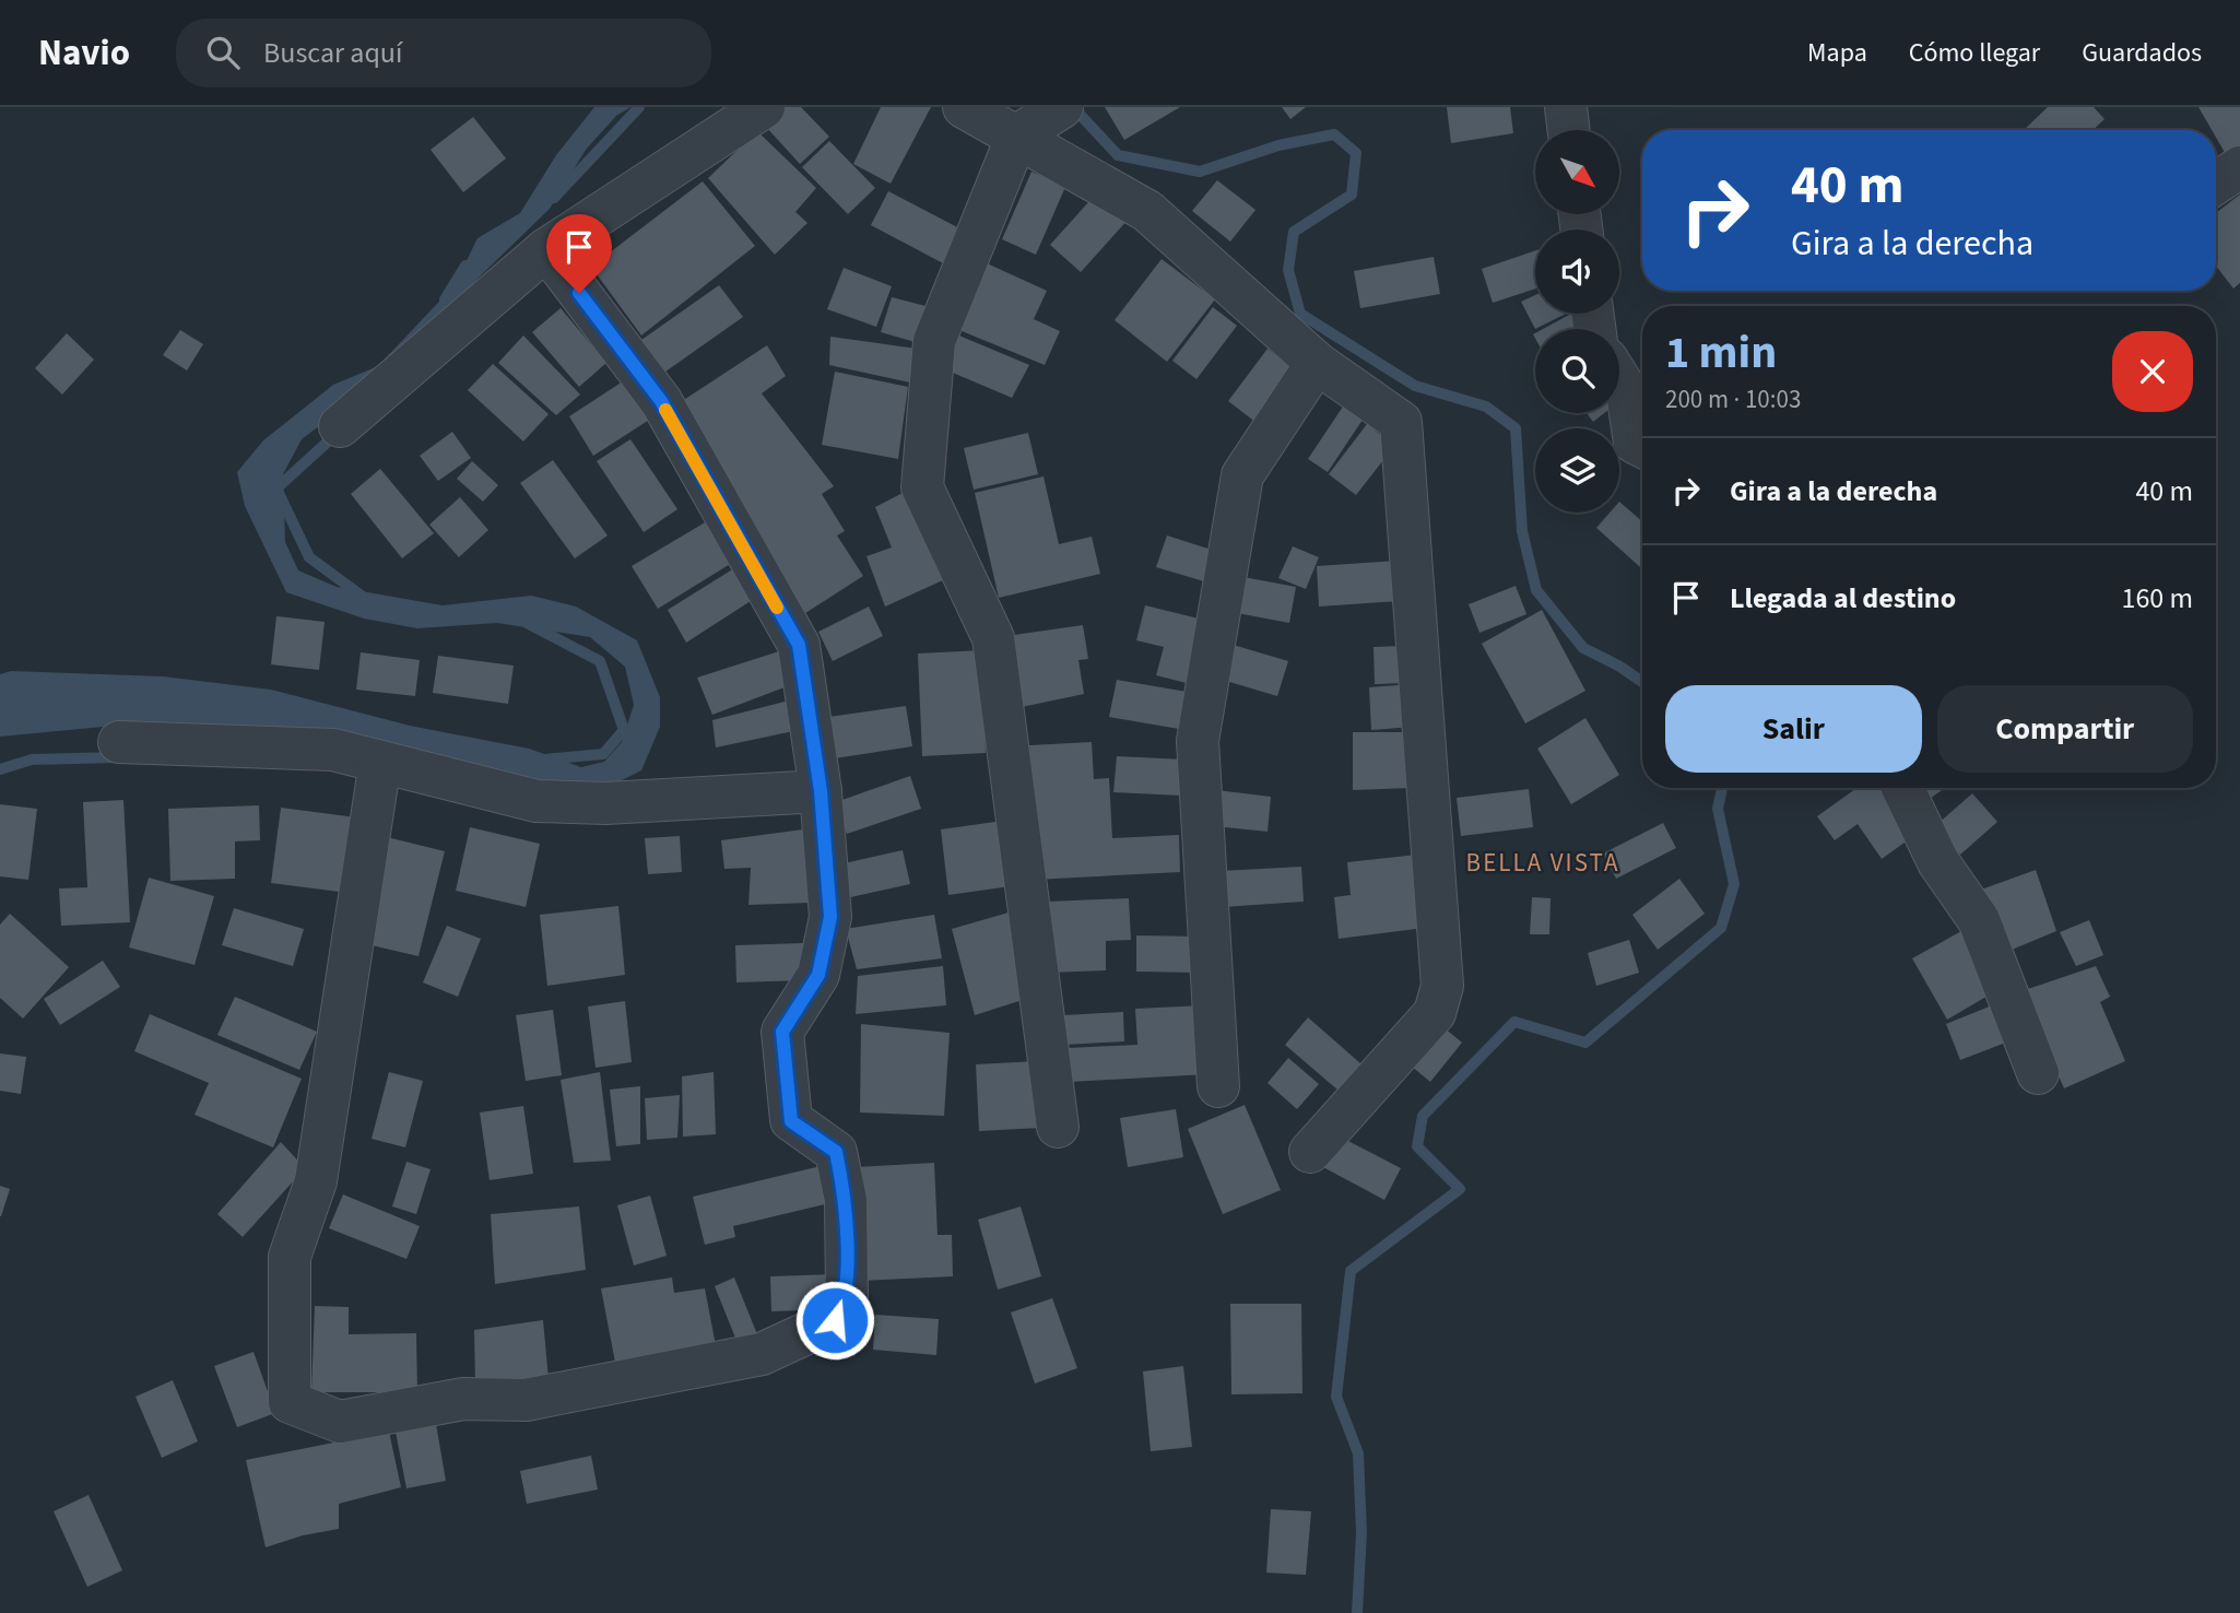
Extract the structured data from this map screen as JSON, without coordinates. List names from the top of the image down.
{
  "districts": ["BELLA VISTA"],
  "north": "bottom right",
  "page": {
    "header": "Navio",
    "search": "Buscar aquí",
    "nav": ["Mapa", "Cómo llegar", "Guardados"],
    "turn": ["40 m", "Gira a la derecha"],
    "heading": ["1 min", "200 m · 10:03"],
    "list": [
      {
        "name": "Gira a la derecha",
        "value": "40 m"
      },
      {
        "name": "Llegada al destino",
        "value": "160 m"
      }
    ],
    "buttons": ["Salir", "Compartir"]
  }
}
